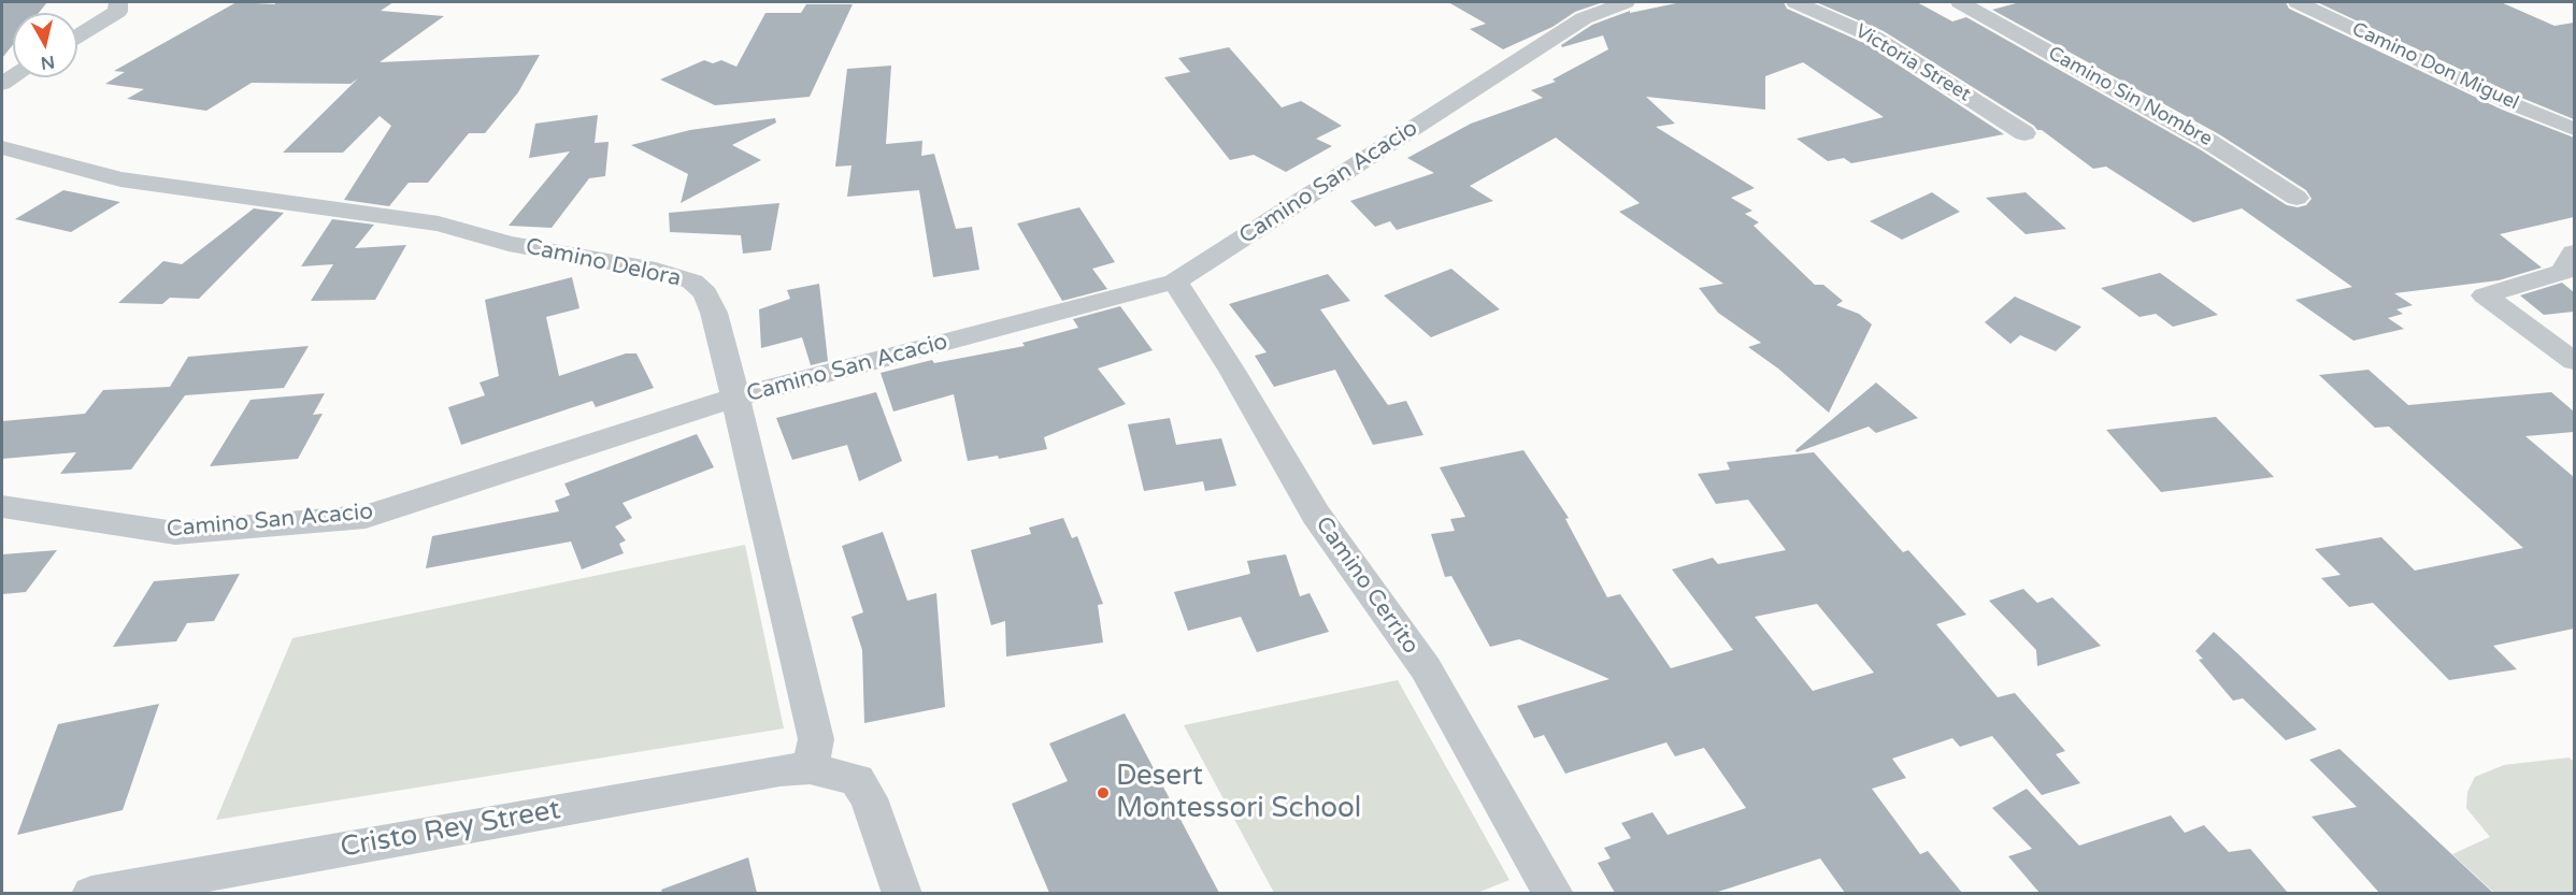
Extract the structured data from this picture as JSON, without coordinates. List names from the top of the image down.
{
  "streets": {
    "street": [
      "Victoria Street",
      "Camino Don Miguel",
      "Camino Sin Nombre",
      "Camino San Acacio",
      "Camino Delora",
      "Camino Cerrito",
      "Cristo Rey Street"
    ]
  },
  "crossings": [
    ["Camino San Acacio", "Camino Delora"],
    ["Camino San Acacio", "Camino Cerrito"],
    ["Camino Delora", "Cristo Rey Street"]
  ],
  "places": ["Desert Montessori School"],
  "north": "bottom"
}
